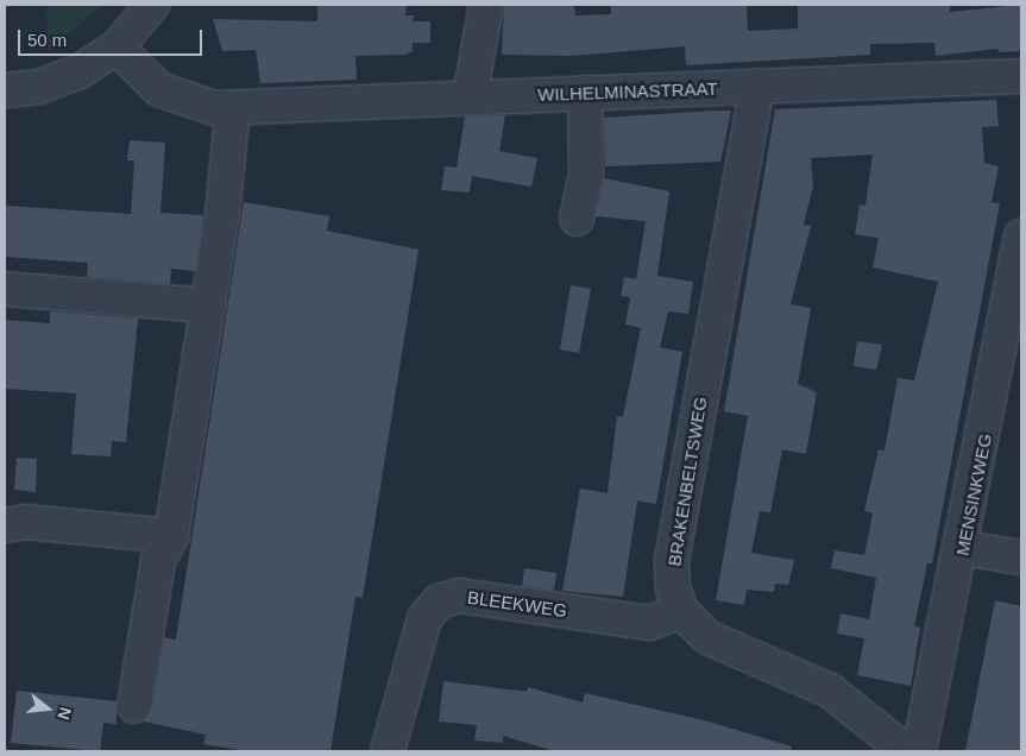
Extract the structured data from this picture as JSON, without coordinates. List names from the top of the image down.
{
  "streets": {
    "street": [
      "WILHELMINASTRAAT",
      "BRAKENBELTSWEG",
      "MENSINKWEG",
      "BLEEKWEG"
    ]
  },
  "crossings": [
    ["WILHELMINASTRAAT", "BRAKENBELTSWEG"],
    ["BRAKENBELTSWEG", "BLEEKWEG"]
  ],
  "scale_bar": "50 m",
  "north": "right"
}
